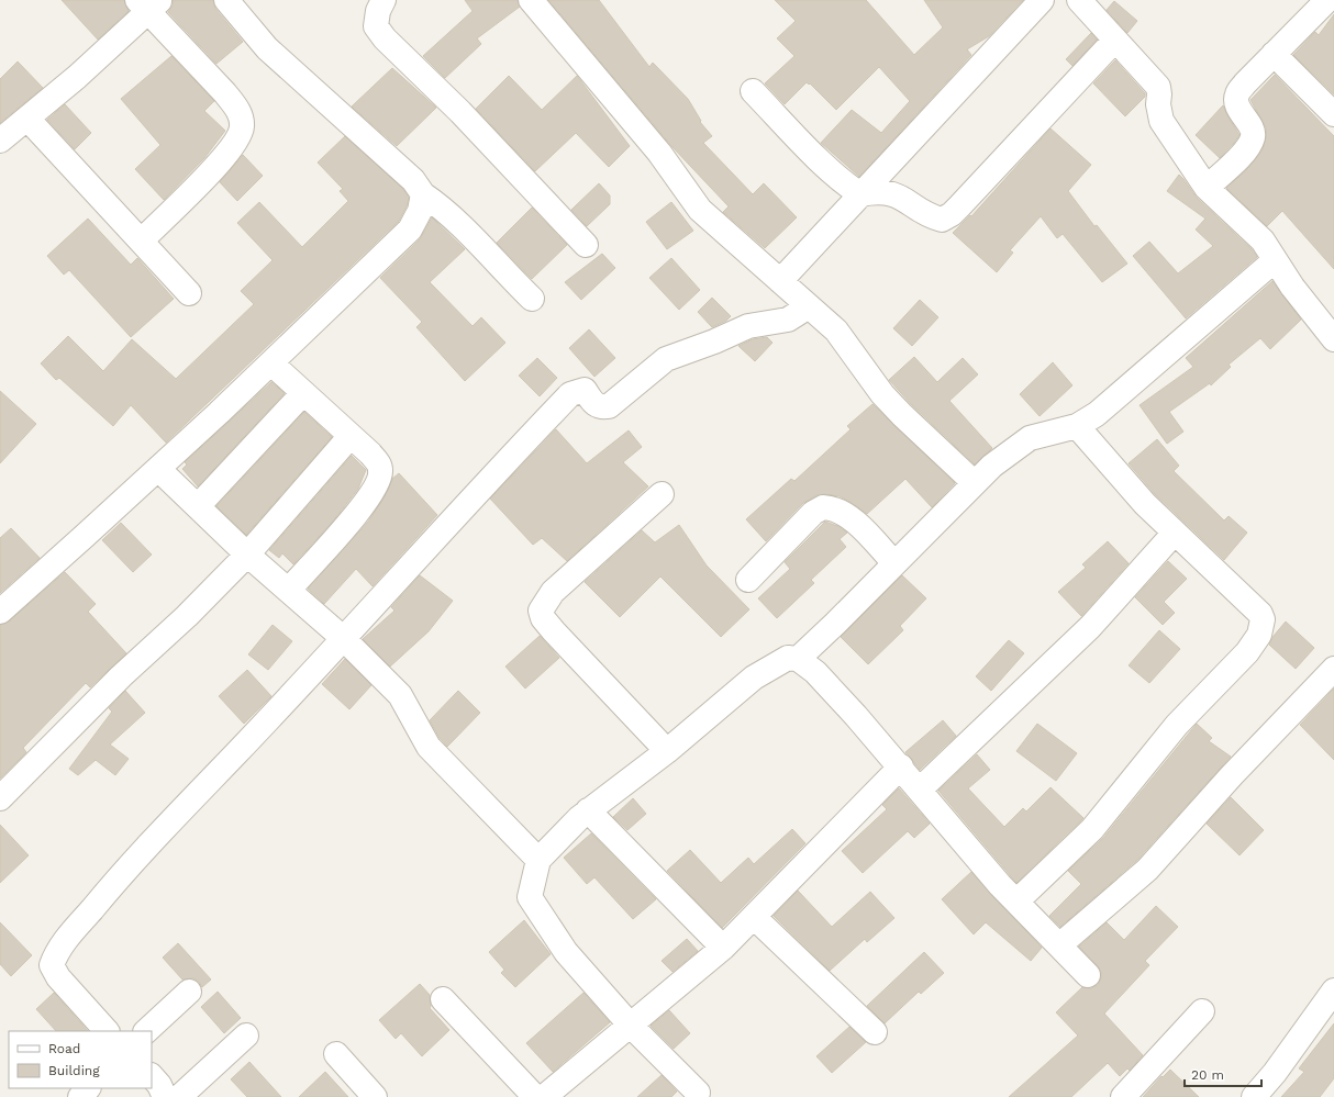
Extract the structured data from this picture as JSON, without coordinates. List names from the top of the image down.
{
  "legend": ["Road", "Building"],
  "scale_bar": "20 m"
}
